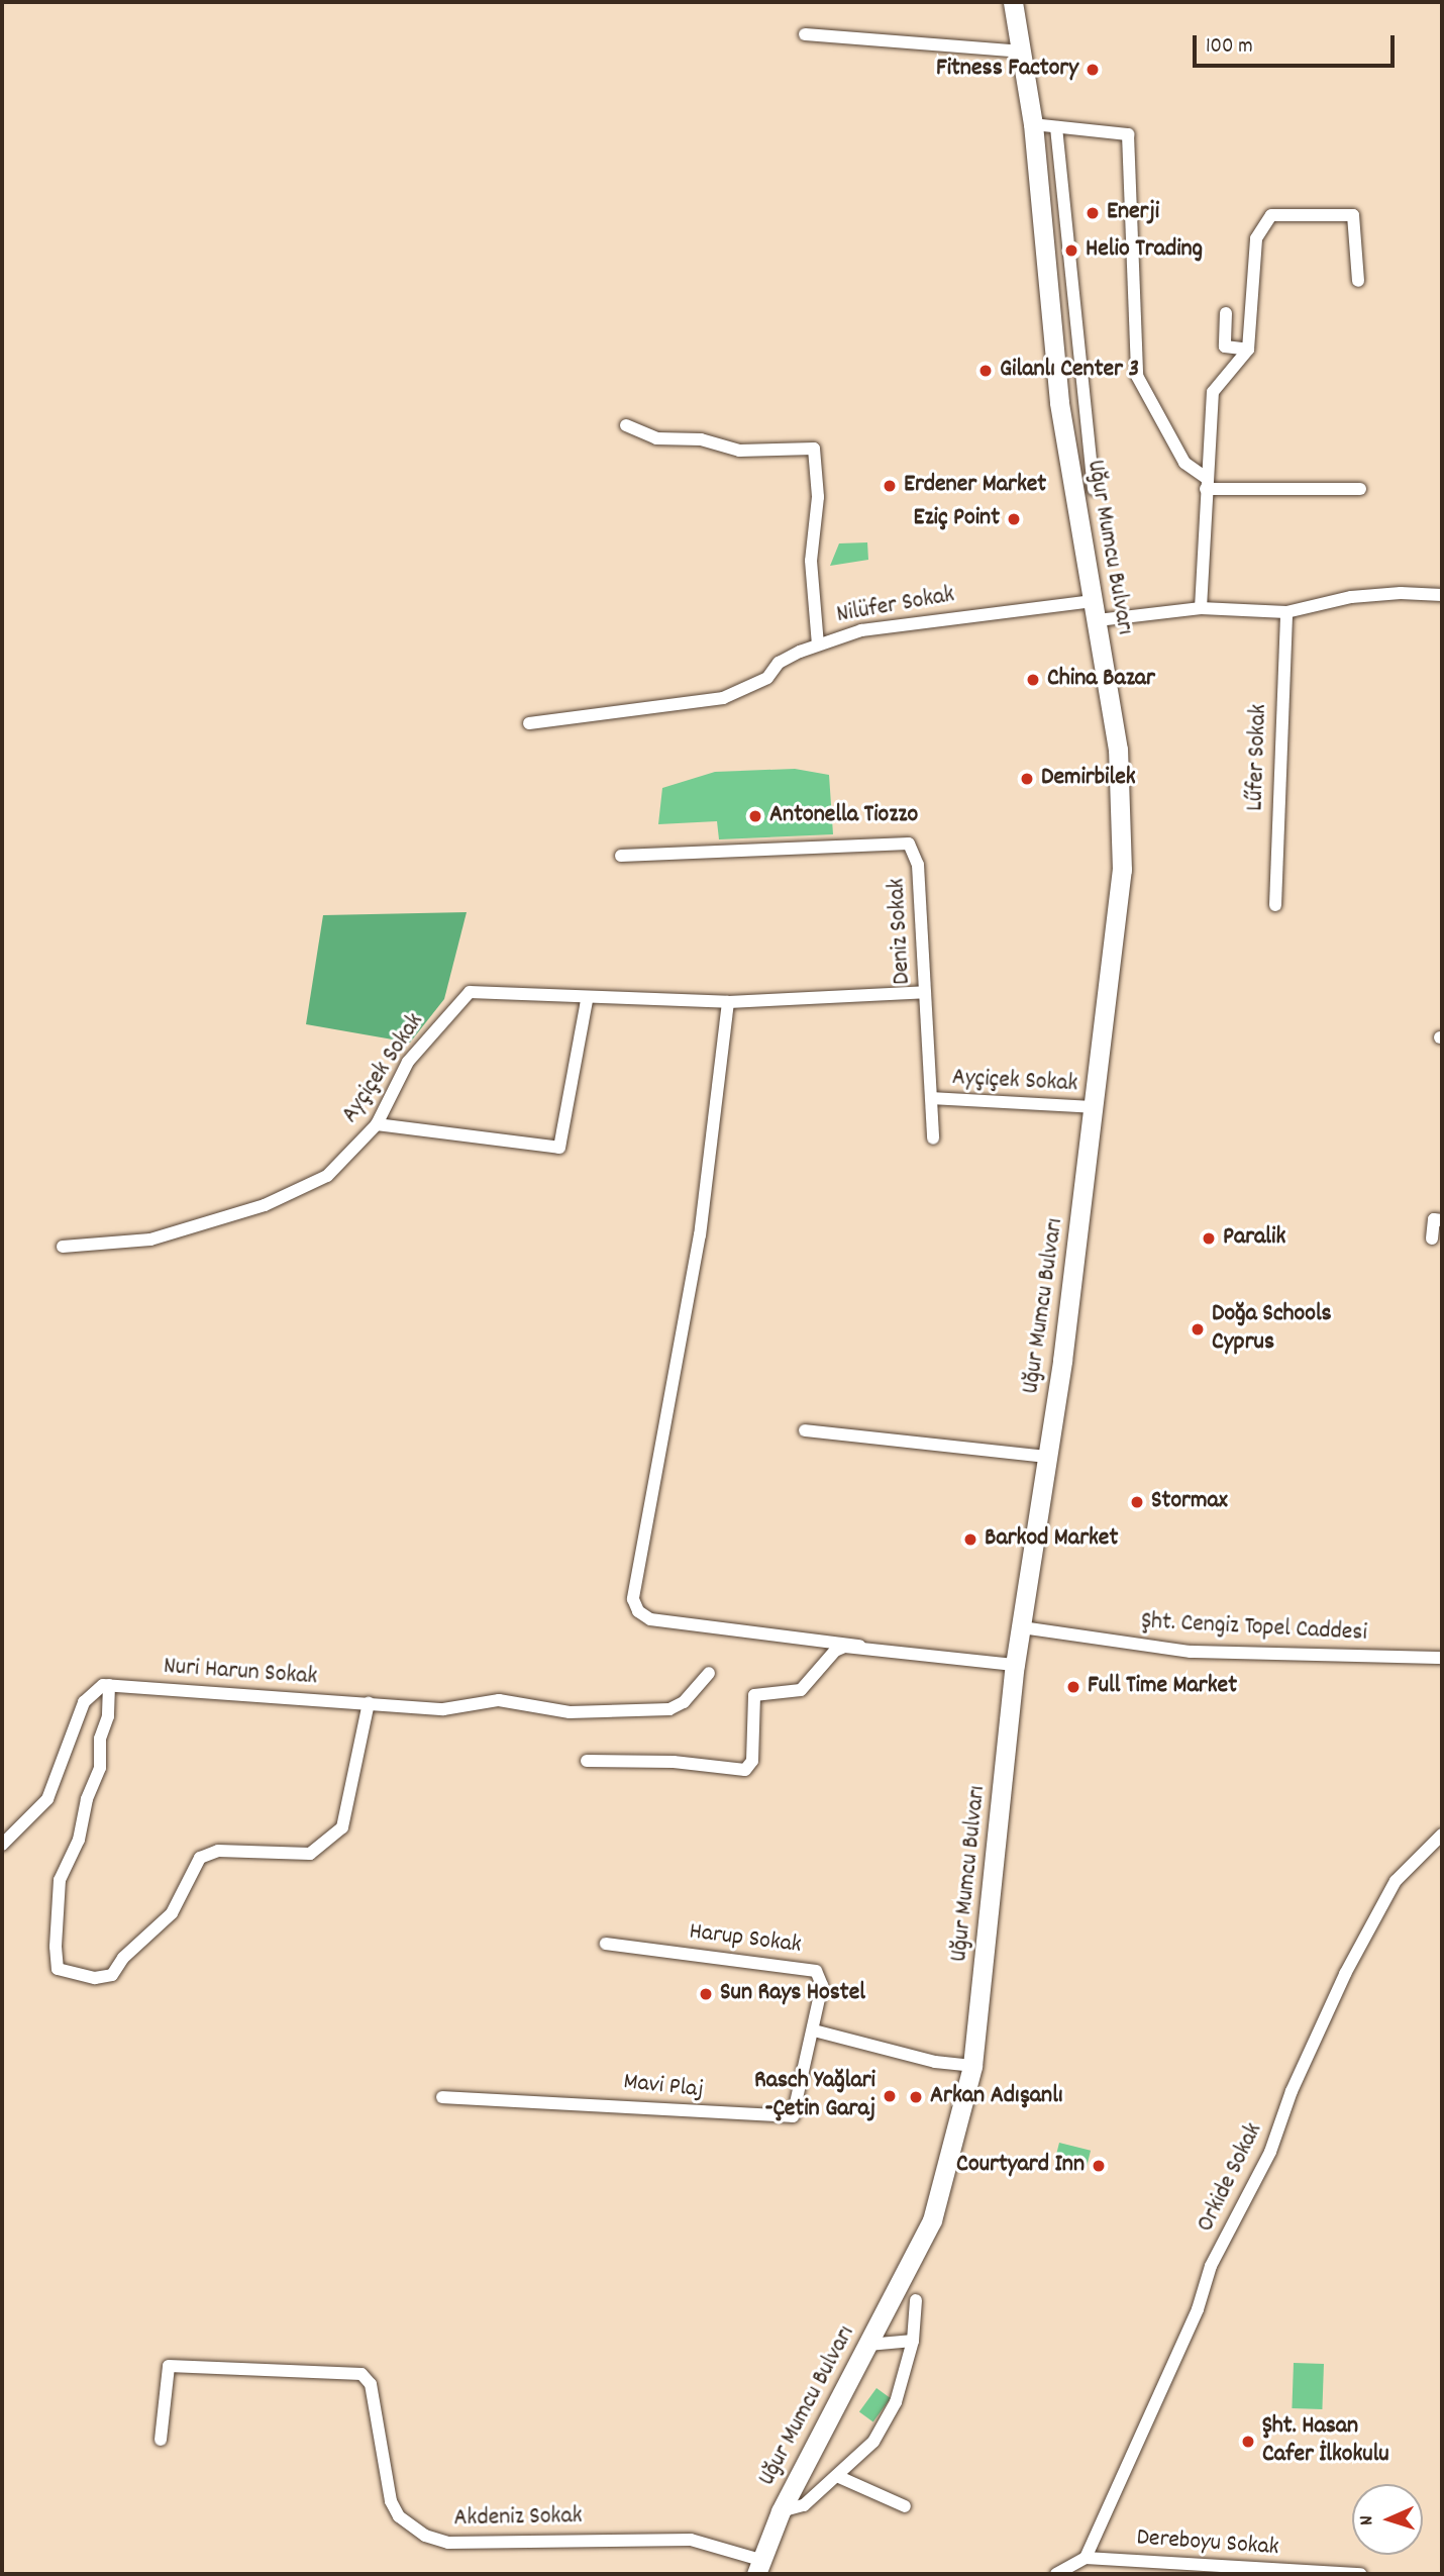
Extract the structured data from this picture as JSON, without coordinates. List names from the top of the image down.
{
  "streets": {
    "main road": ["Uğur Mumcu Bulvarı"],
    "street": [
      "Nilüfer Sokak",
      "Lűfer Sokak",
      "Deniz Sokak",
      "Ayçiçek Sokak",
      "Şht. Cengiz Topel Caddesi",
      "Nuri Harun Sokak",
      "Harup Sokak",
      "Mavi Plaj",
      "Orkide Sokak",
      "Akdeniz Sokak",
      "Dereboyu Sokak"
    ]
  },
  "crossings": [
    ["Uğur Mumcu Bulvarı", "Nilüfer Sokak"],
    ["Uğur Mumcu Bulvarı", "Ayçiçek Sokak"],
    ["Uğur Mumcu Bulvarı", "Şht. Cengiz Topel Caddesi"],
    ["Uğur Mumcu Bulvarı", "Akdeniz Sokak"],
    ["Nilüfer Sokak", "Lűfer Sokak"],
    ["Deniz Sokak", "Ayçiçek Sokak"],
    ["Harup Sokak", "Mavi Plaj"],
    ["Orkide Sokak", "Dereboyu Sokak"]
  ],
  "places": [
    "Fitness Factory",
    "Enerji",
    "Helio Trading",
    "Gilanlı Center 3",
    "Erdener Market",
    "Eziç Point",
    "China Bazar",
    "Demirbilek",
    "Antonella Tiozzo",
    "Paralik",
    "Doğa Schools Cyprus",
    "Stormax",
    "Barkod Market",
    "Full Time Market",
    "Sun Rays Hostel",
    "Rasch Yağlari -Çetin Garaj",
    "Arkan Adışanlı",
    "Courtyard Inn",
    "Şht. Hasan Cafer İlkokulu"
  ],
  "scale_bar": "100 m",
  "north": "left"
}
